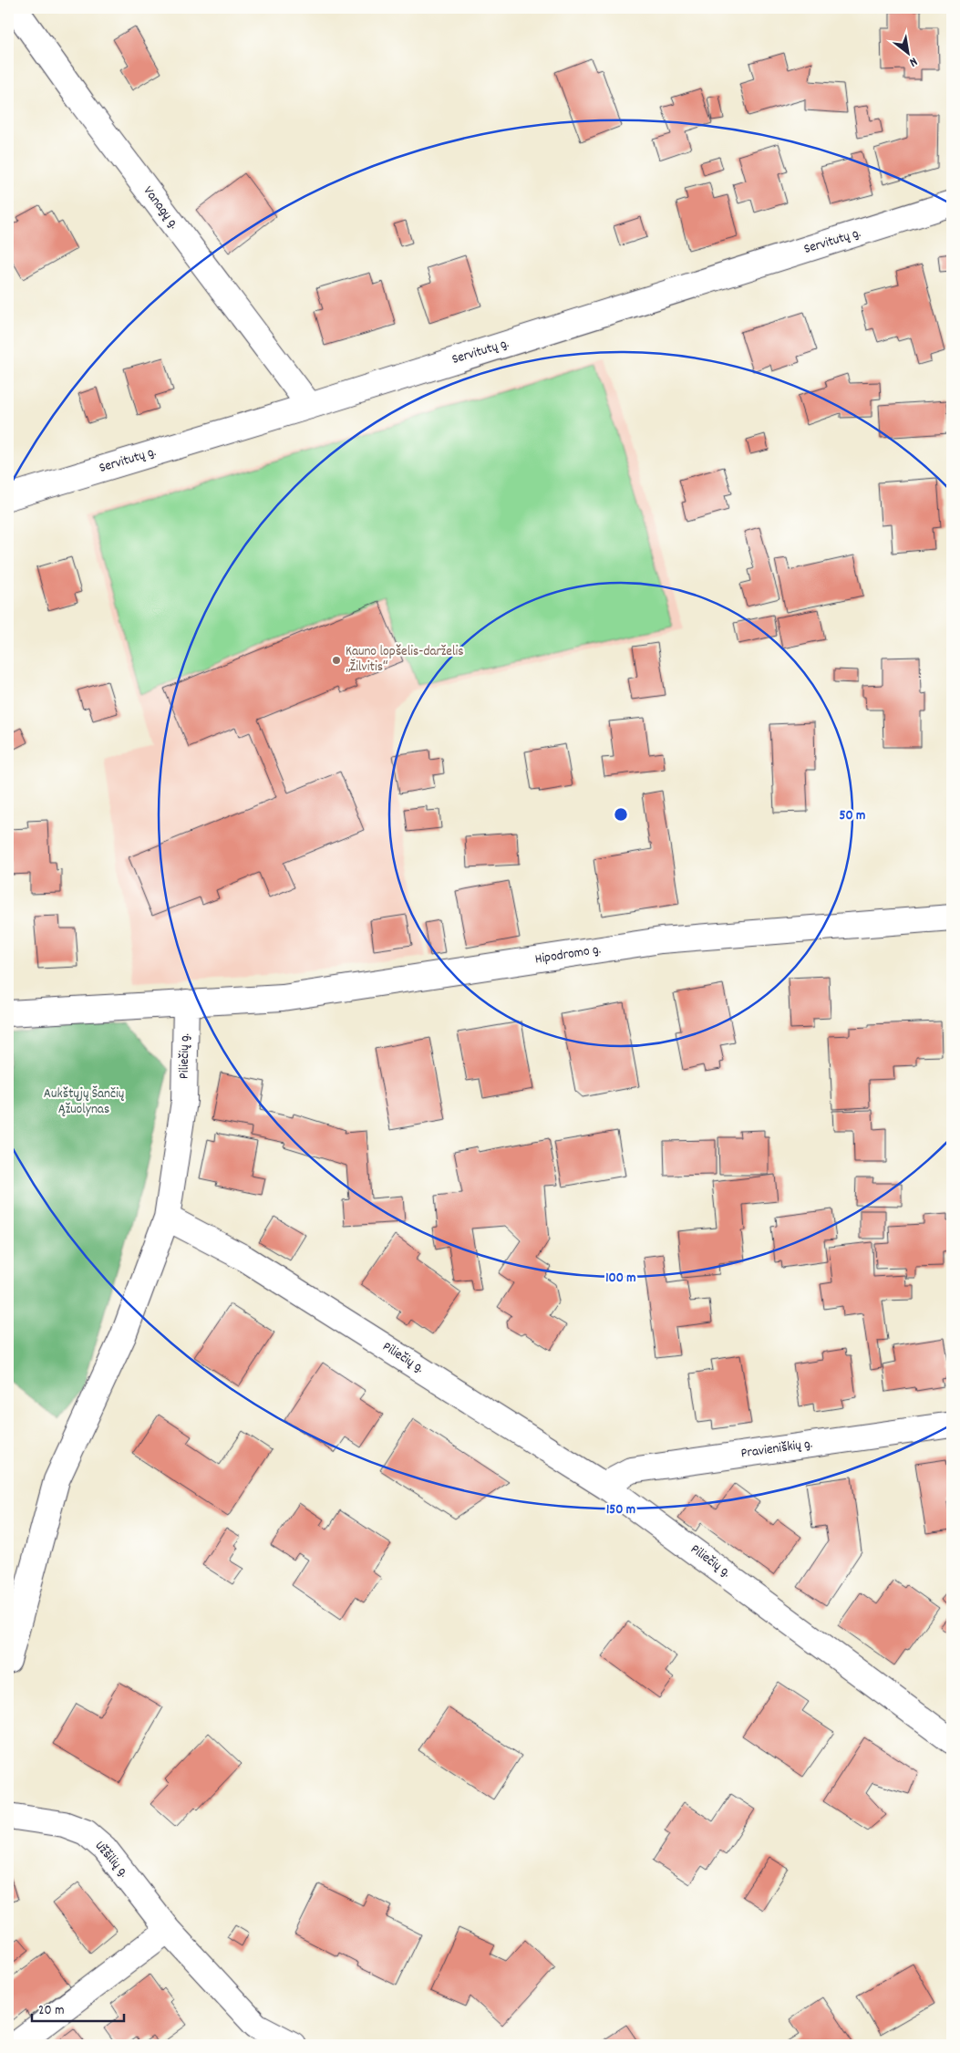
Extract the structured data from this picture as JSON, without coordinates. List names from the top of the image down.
{
  "streets": {
    "street": [
      "Vanagų g.",
      "Servitutų g.",
      "Hipodromo g.",
      "Piliečių g.",
      "Pravieniškių g.",
      "Užšilių g."
    ]
  },
  "crossings": [
    ["Vanagų g.", "Servitutų g."],
    ["Hipodromo g.", "Piliečių g."],
    ["Piliečių g.", "Pravieniškių g."]
  ],
  "parks": ["Aukštųjų Šančių Ąžuolynas"],
  "places": ["Kauno lopšelis-darželis „Žilvitis“"],
  "scale_bar": "20 m",
  "north": "bottom right",
  "rings": ["50 m", "100 m", "150 m"]
}
